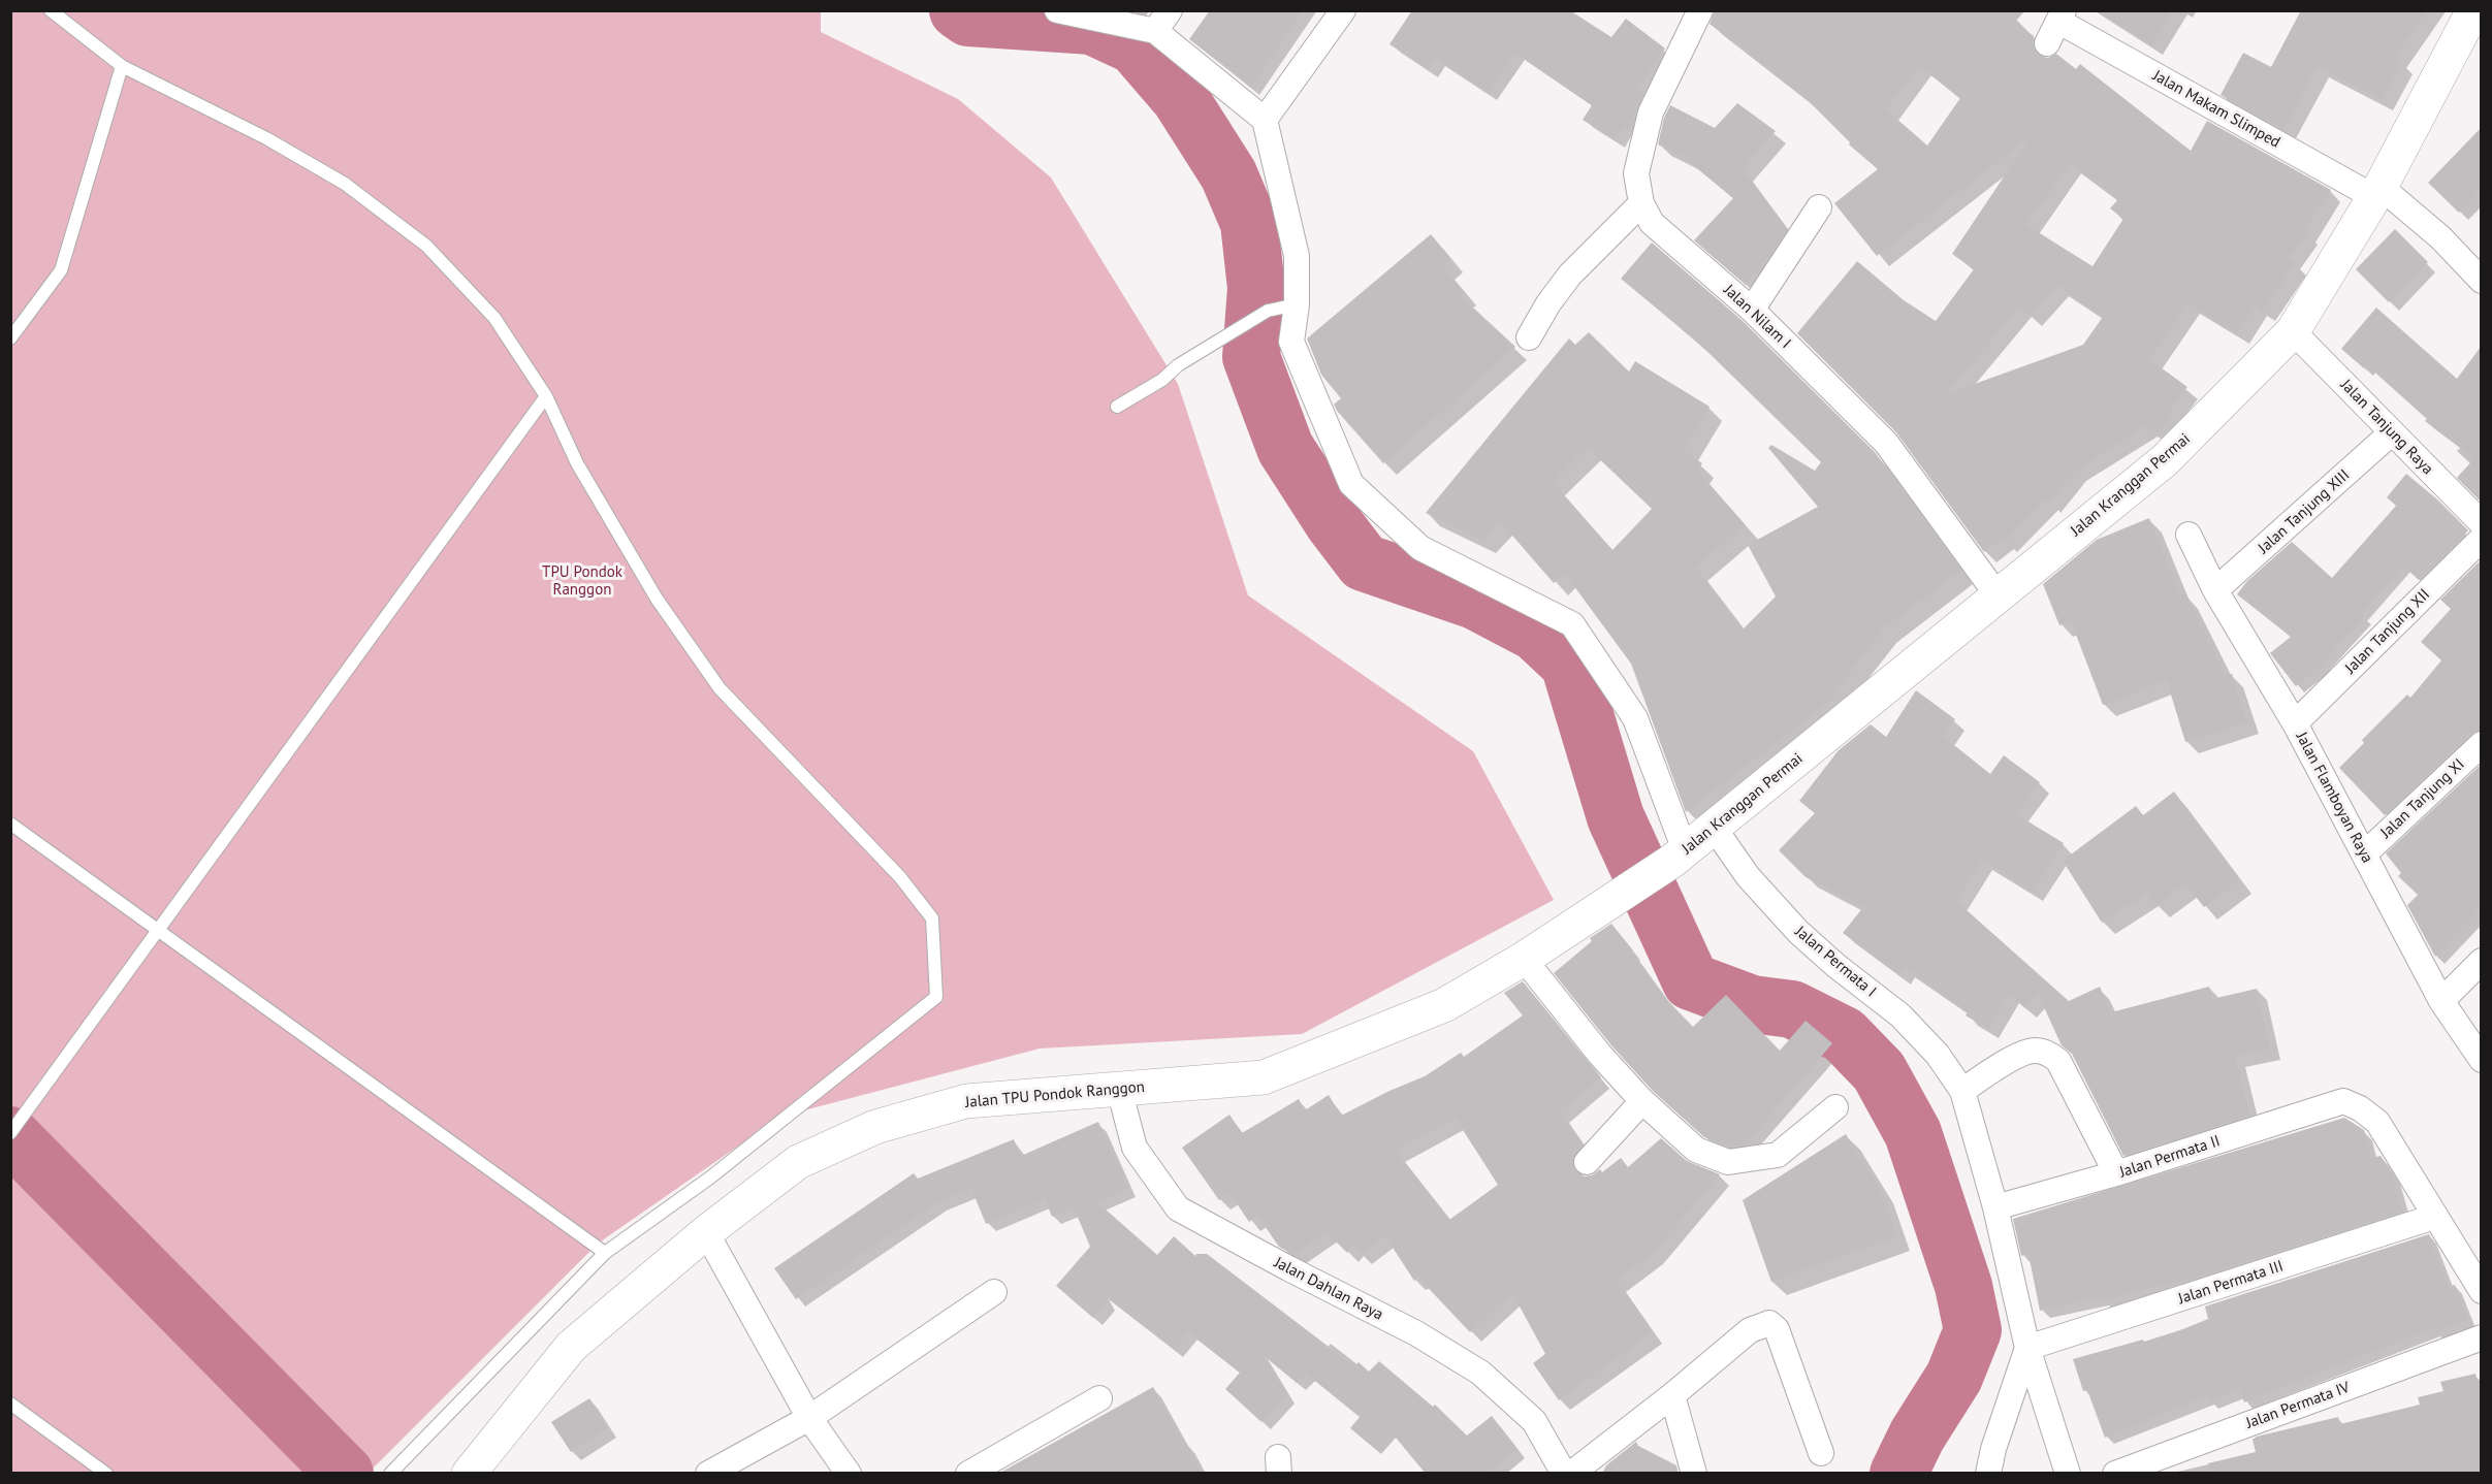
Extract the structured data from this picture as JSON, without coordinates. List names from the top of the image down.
{
  "streets": {
    "street": [
      "Jalan Makam Slimped",
      "Jalan Nilam I",
      "Jalan Tanjung Raya",
      "Jalan Kranggan Permai",
      "Jalan Tanjung XIII",
      "Jalan Tanjung XII",
      "Jalan Flamboyan Raya",
      "Jalan Tanjung XI",
      "Jalan Permata I",
      "Jalan TPU Pondok Ranggon",
      "Jalan Permata II",
      "Jalan Permata III",
      "Jalan Dahlan Raya",
      "Jalan Permata IV"
    ]
  },
  "crossings": [
    ["Jalan Makam Slimped", "Jalan Kranggan Permai"],
    ["Jalan Nilam I", "Jalan Kranggan Permai"],
    ["Jalan Tanjung Raya", "Jalan Kranggan Permai"],
    ["Jalan Tanjung Raya", "Jalan Tanjung XIII"],
    ["Jalan Kranggan Permai", "Jalan Permata I"],
    ["Jalan Kranggan Permai", "Jalan TPU Pondok Ranggon"],
    ["Jalan Tanjung XIII", "Jalan Flamboyan Raya"],
    ["Jalan Tanjung XII", "Jalan Flamboyan Raya"],
    ["Jalan Flamboyan Raya", "Jalan Tanjung XI"],
    ["Jalan Permata I", "Jalan Permata II"],
    ["Jalan Permata I", "Jalan Permata III"],
    ["Jalan TPU Pondok Ranggon", "Jalan Dahlan Raya"],
    ["Jalan Permata II", "Jalan Permata III"]
  ],
  "parks": ["TPU Pondok Ranggon"]
}
